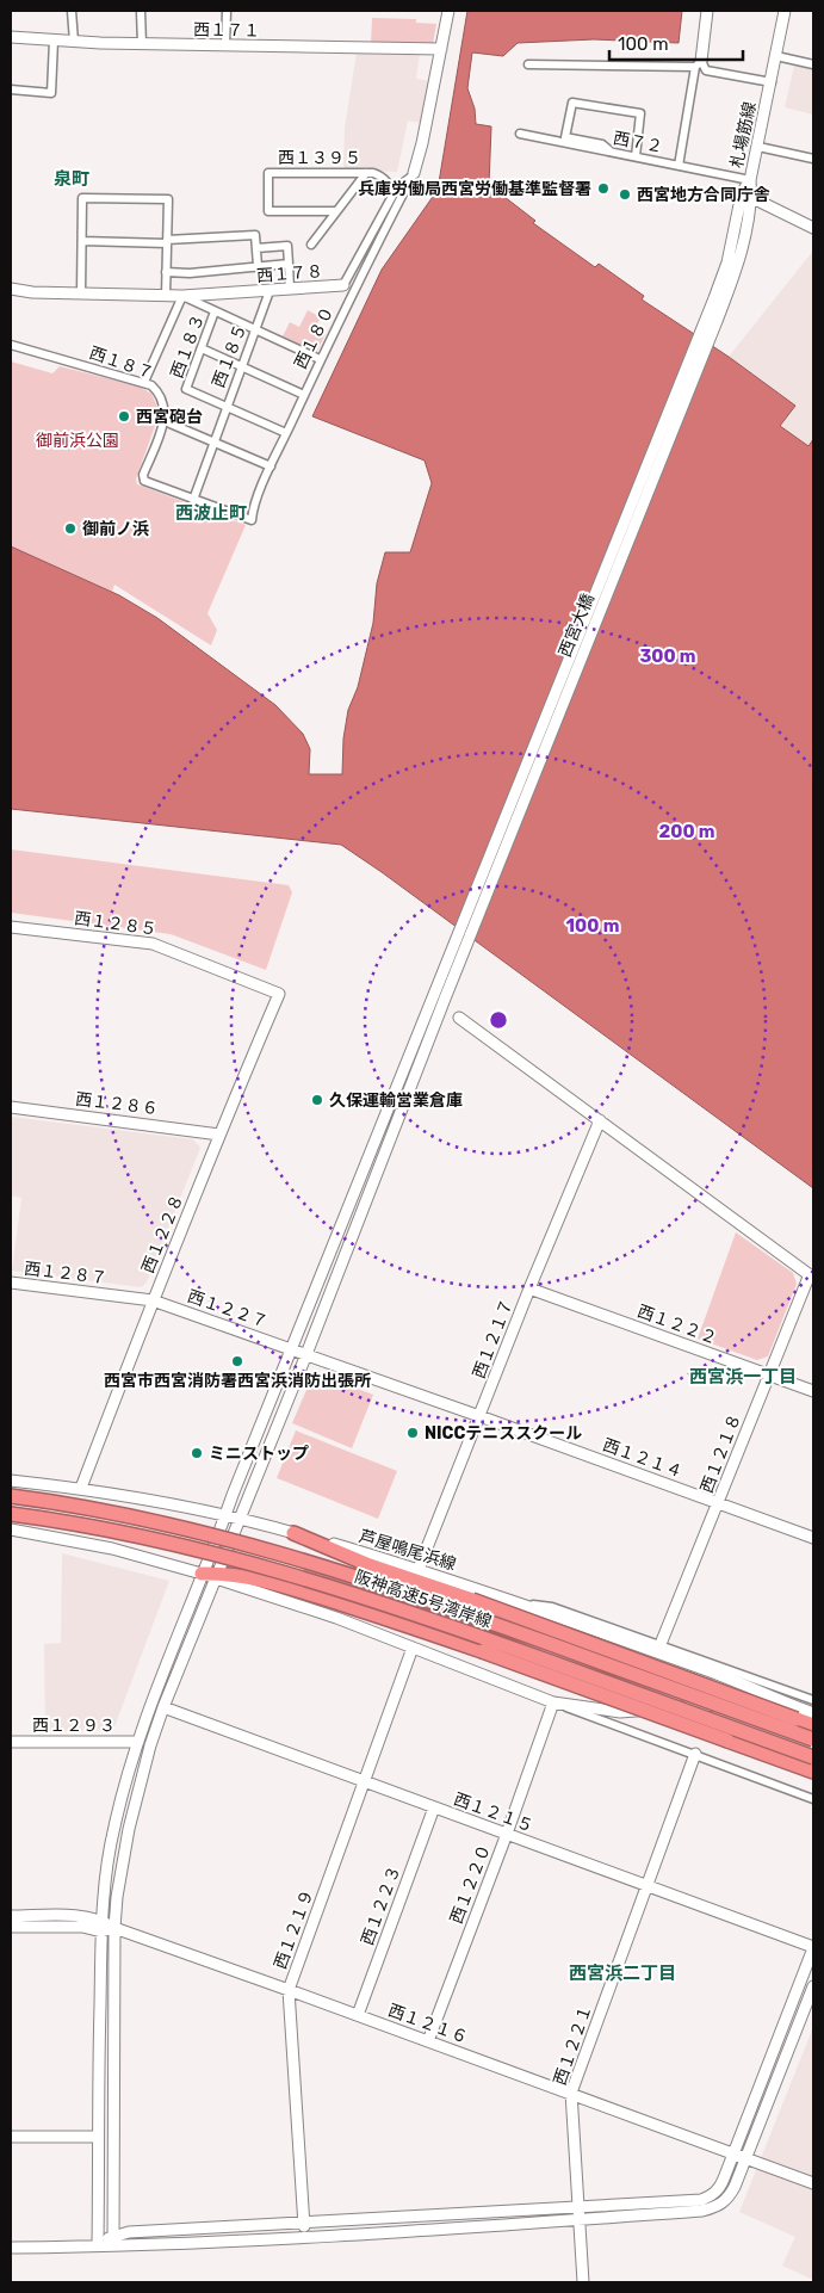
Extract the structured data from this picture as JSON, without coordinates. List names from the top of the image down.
{
  "streets": {
    "highway": ["阪神高速5号湾岸線"],
    "street": [
      "西１７１",
      "札場筋線",
      "西７２",
      "西１３９５",
      "西１７８",
      "西１８０",
      "西１８３",
      "西１８５",
      "西１８７",
      "西宮大橋",
      "西１２８５",
      "西１２８６",
      "西１２２８",
      "西１２８７",
      "西１２２７",
      "西１２２２",
      "西１２１７",
      "西１２１８",
      "西１２１４",
      "芦屋鳴尾浜線",
      "西１２９３",
      "西１２１５",
      "西１２２０",
      "西１２２３",
      "西１２１９",
      "西１２１６",
      "西１２２１"
    ]
  },
  "crossings": [
    ["札場筋線", "西７２"],
    ["札場筋線", "西宮大橋"],
    ["西１３９５", "西１７８"],
    ["西１７８", "西１８０"],
    ["西１７８", "西１８５"],
    ["西１８０", "西１８３"],
    ["西１８０", "西１８５"],
    ["西１８３", "西１８５"],
    ["西１２８５", "西１２２８"],
    ["西１２８６", "西１２２８"],
    ["西１２２８", "西１２８７"],
    ["西１２２８", "西１２２７"],
    ["西１２２８", "芦屋鳴尾浜線"],
    ["西１２８７", "西１２２７"],
    ["西１２２７", "西１２１４"],
    ["西１２２２", "西１２１７"],
    ["西１２２２", "西１２１８"],
    ["西１２１７", "西１２１４"],
    ["西１２１７", "芦屋鳴尾浜線"],
    ["西１２１８", "西１２１４"],
    ["芦屋鳴尾浜線", "西１２２０"],
    ["芦屋鳴尾浜線", "西１２１９"],
    ["西１２１５", "西１２２０"],
    ["西１２１５", "西１２２３"],
    ["西１２１５", "西１２１９"],
    ["西１２１５", "西１２２１"],
    ["西１２２０", "西１２１６"],
    ["西１２２３", "西１２１６"],
    ["西１２１９", "西１２１６"],
    ["西１２１６", "西１２２１"]
  ],
  "districts": [
    "泉町",
    "西波止町",
    "西宮浜一丁目",
    "西宮浜二丁目"
  ],
  "parks": ["御前浜公園"],
  "places": [
    "兵庫労働局西宮労働基準監督署",
    "西宮地方合同庁舎",
    "西宮砲台",
    "御前ノ浜",
    "久保運輸営業倉庫",
    "西宮市西宮消防署西宮浜消防出張所",
    "NICCテニススクール",
    "ミニストップ"
  ],
  "scale_bar": "100 m",
  "rings": ["300 m", "200 m", "100 m"]
}
